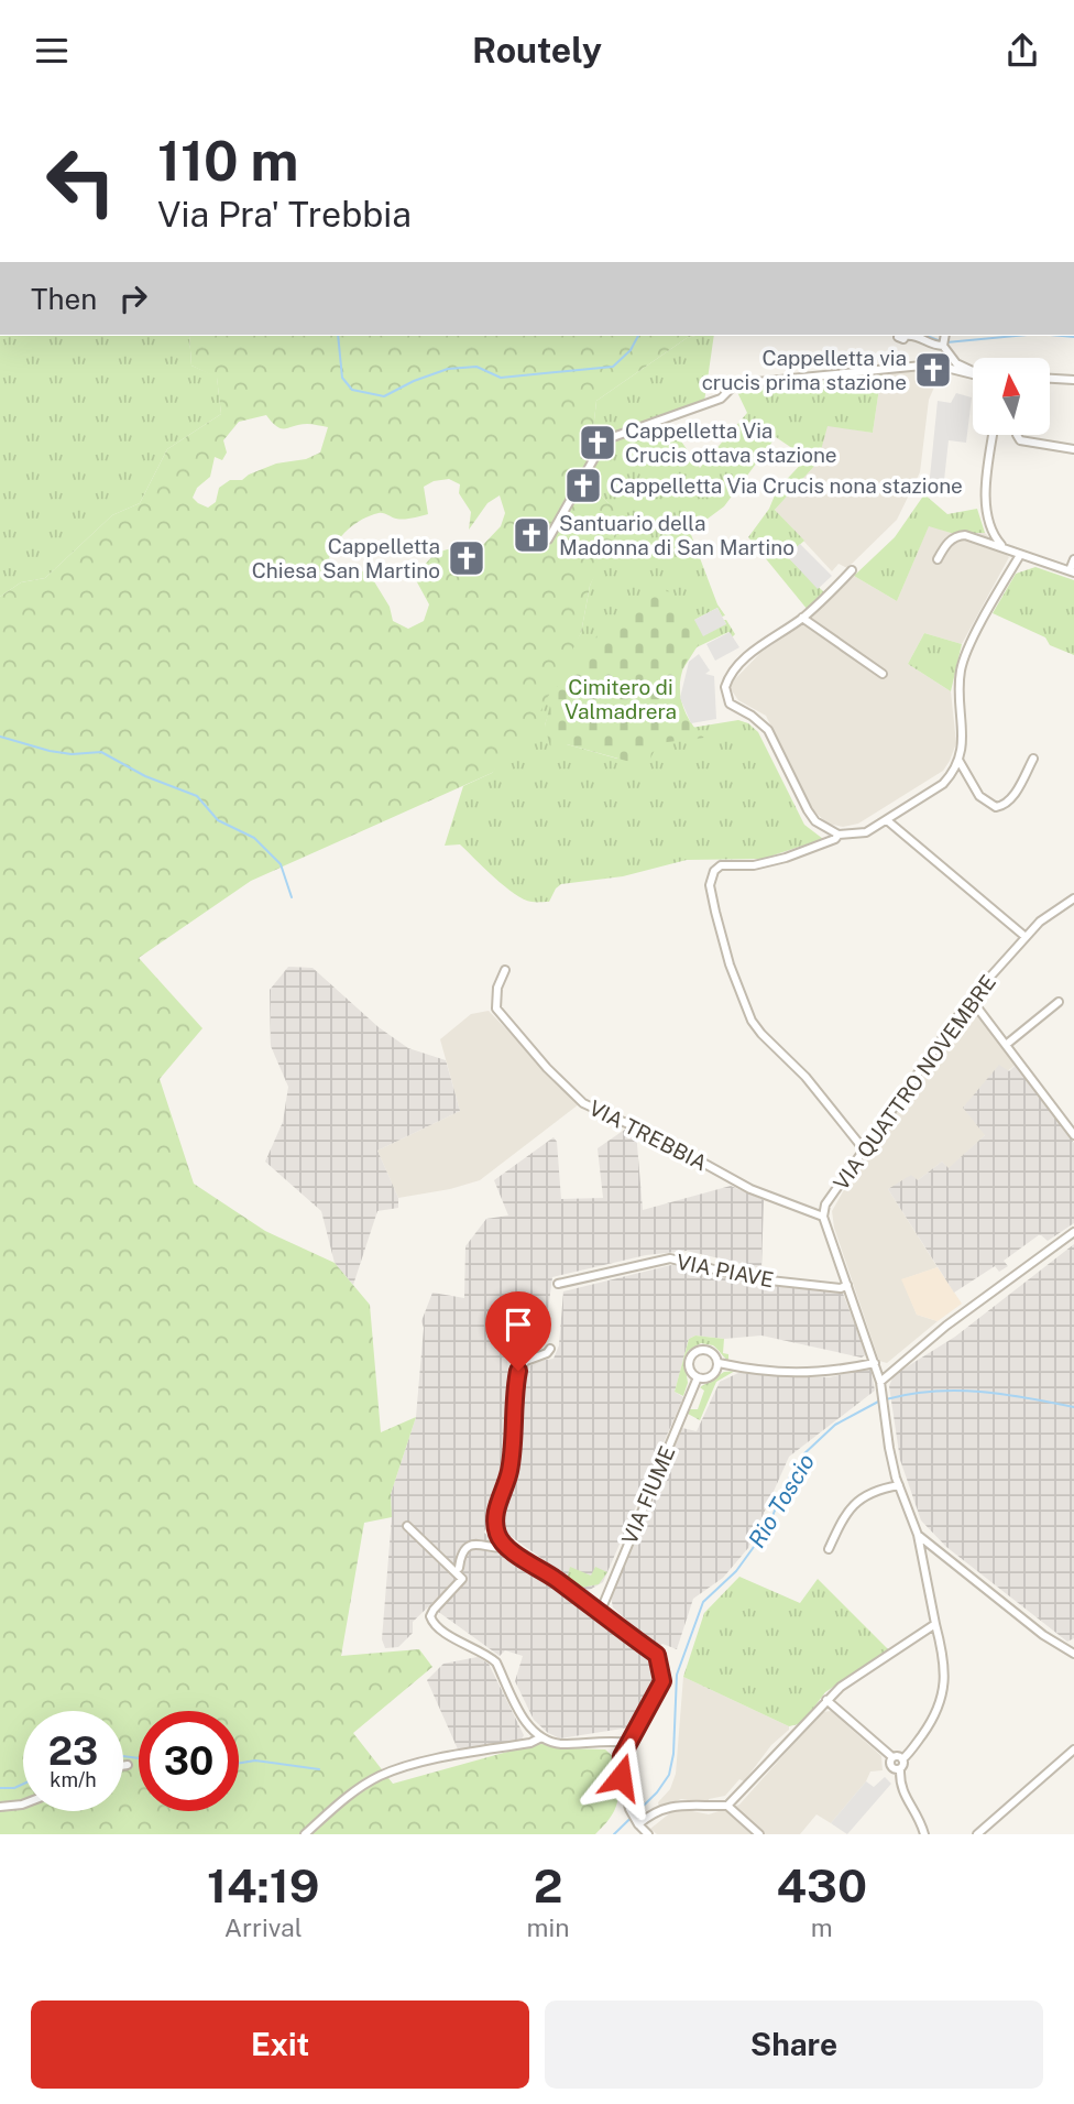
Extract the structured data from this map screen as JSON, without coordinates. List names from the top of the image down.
{
  "streets": {
    "street": [
      "VIA QUATTRO NOVEMBRE",
      "VIA TREBBIA",
      "VIA PIAVE",
      "VIA FIUME"
    ]
  },
  "crossings": [
    ["VIA QUATTRO NOVEMBRE", "VIA TREBBIA"]
  ],
  "water": ["Rio Toscio"],
  "parks": ["Cimitero di Valmadrera"],
  "places": {
    "church": [
      "Cappelletta via crucis prima stazione",
      "Cappelletta Via Crucis ottava stazione",
      "Cappelletta Via Crucis nona stazione",
      "Santuario della Madonna di San Martino",
      "Cappelletta Chiesa San Martino"
    ]
  },
  "north": "top",
  "page": {
    "header": "Routely",
    "turn": ["110 m", "Via Pra' Trebbia"],
    "then": "Then",
    "speed": "23 km/h",
    "limit": "30",
    "eta": [
      "14:19",
      "Arrival",
      "2",
      "min",
      "430",
      "m"
    ],
    "buttons": ["Exit", "Share"]
  }
}
